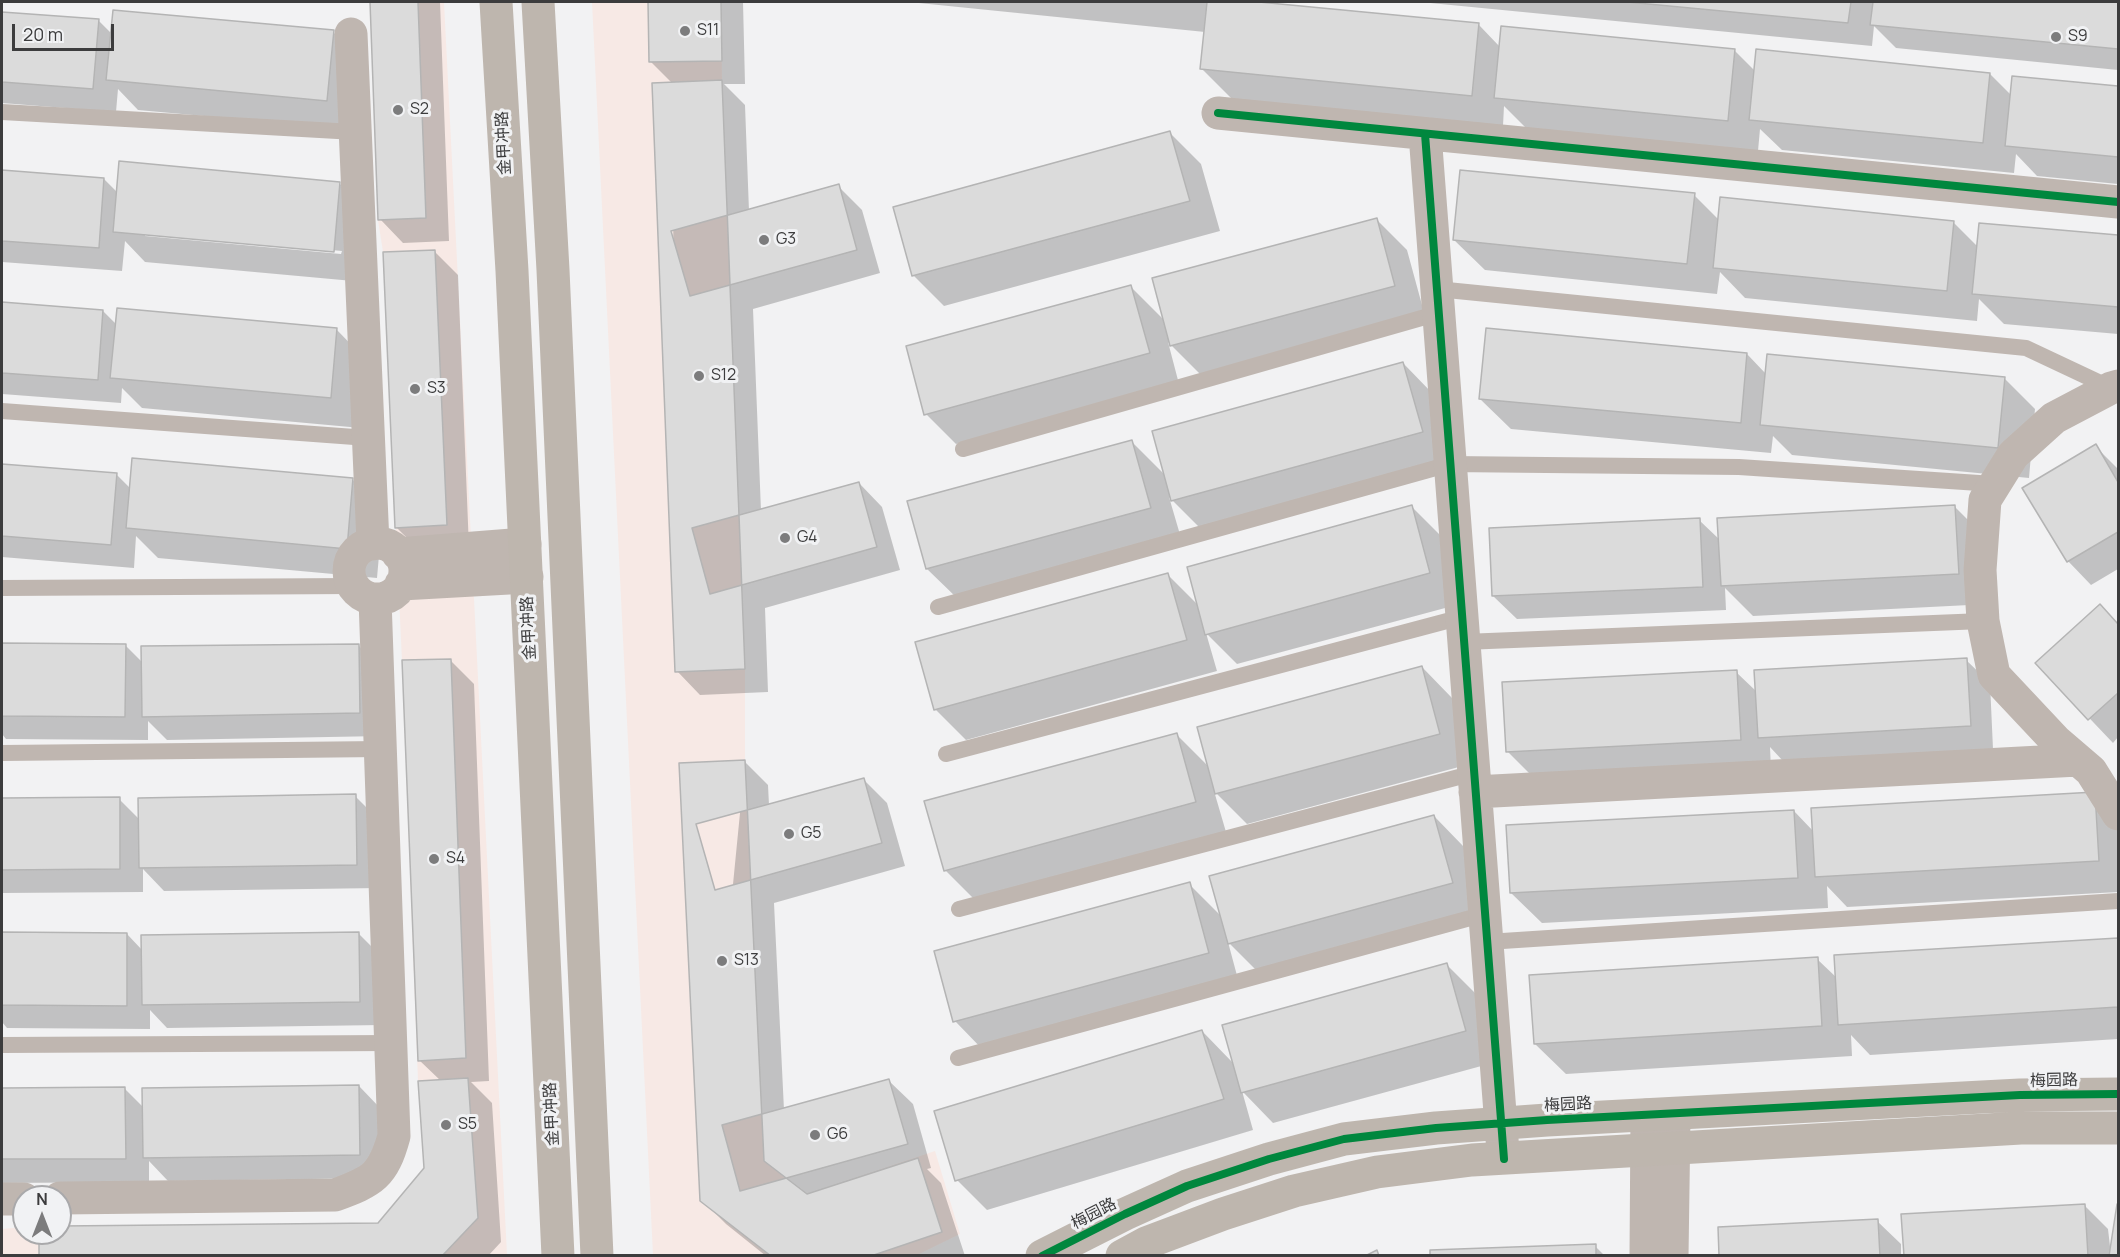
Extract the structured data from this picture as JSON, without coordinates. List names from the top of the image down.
{
  "streets": {
    "main road": ["金甲冲路", "梅园路"]
  },
  "places": [
    "S11",
    "S9",
    "S2",
    "G3",
    "S12",
    "S3",
    "G4",
    "G5",
    "S4",
    "S13",
    "S5",
    "G6"
  ],
  "scale_bar": "20 m",
  "north": "top"
}
